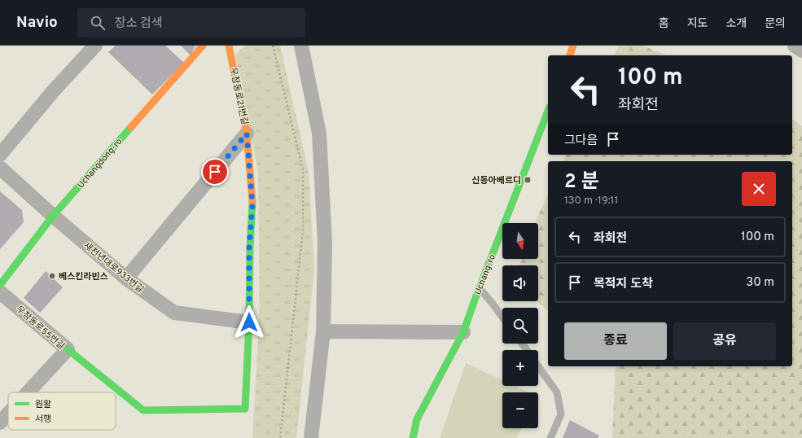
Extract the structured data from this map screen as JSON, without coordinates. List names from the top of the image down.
{
  "streets": {
    "main road": ["우창동로21번길", "Uchangdong-ro", "Uchang-ro"],
    "street": ["새천년대로933번길", "우창동로55번길"]
  },
  "crossings": [
    ["우창동로21번길", "새천년대로933번길"],
    ["우창동로21번길", "우창동로55번길"],
    ["Uchangdong-ro", "새천년대로933번길"]
  ],
  "places": {
    "transit": ["신동아베르디"],
    "other": ["베스킨라빈스"]
  },
  "legend": ["원활", "서행"],
  "north": "bottom",
  "page": {
    "header": "Navio",
    "search": "장소 검색",
    "nav": [
      "홈",
      "지도",
      "소개",
      "문의"
    ],
    "turn": ["100 m", "좌회전"],
    "then": "그다음",
    "heading": ["2 분", "130 m · 19:11"],
    "list": [
      {
        "name": "좌회전",
        "value": "100 m"
      },
      {
        "name": "목적지 도착",
        "value": "30 m"
      }
    ],
    "map_buttons": ["+", "−"],
    "buttons": ["종료", "공유"]
  }
}
